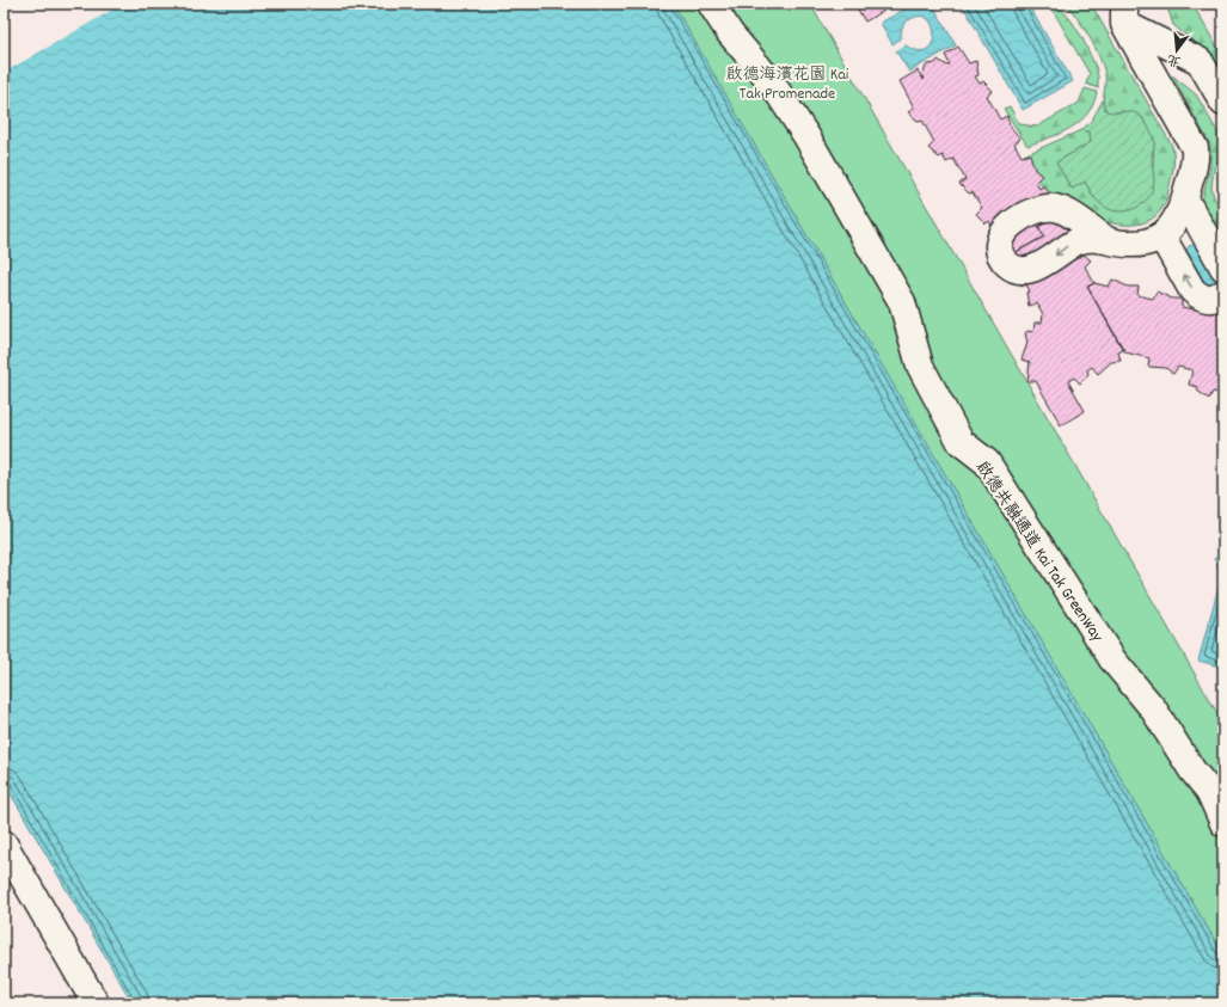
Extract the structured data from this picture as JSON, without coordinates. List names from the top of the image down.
{
  "streets": {
    "street": ["啟德共融通道 Kai Tak GreenWay"]
  },
  "parks": ["啟德海濱花園 Kai Tak Promenade"],
  "north": "bottom"
}
